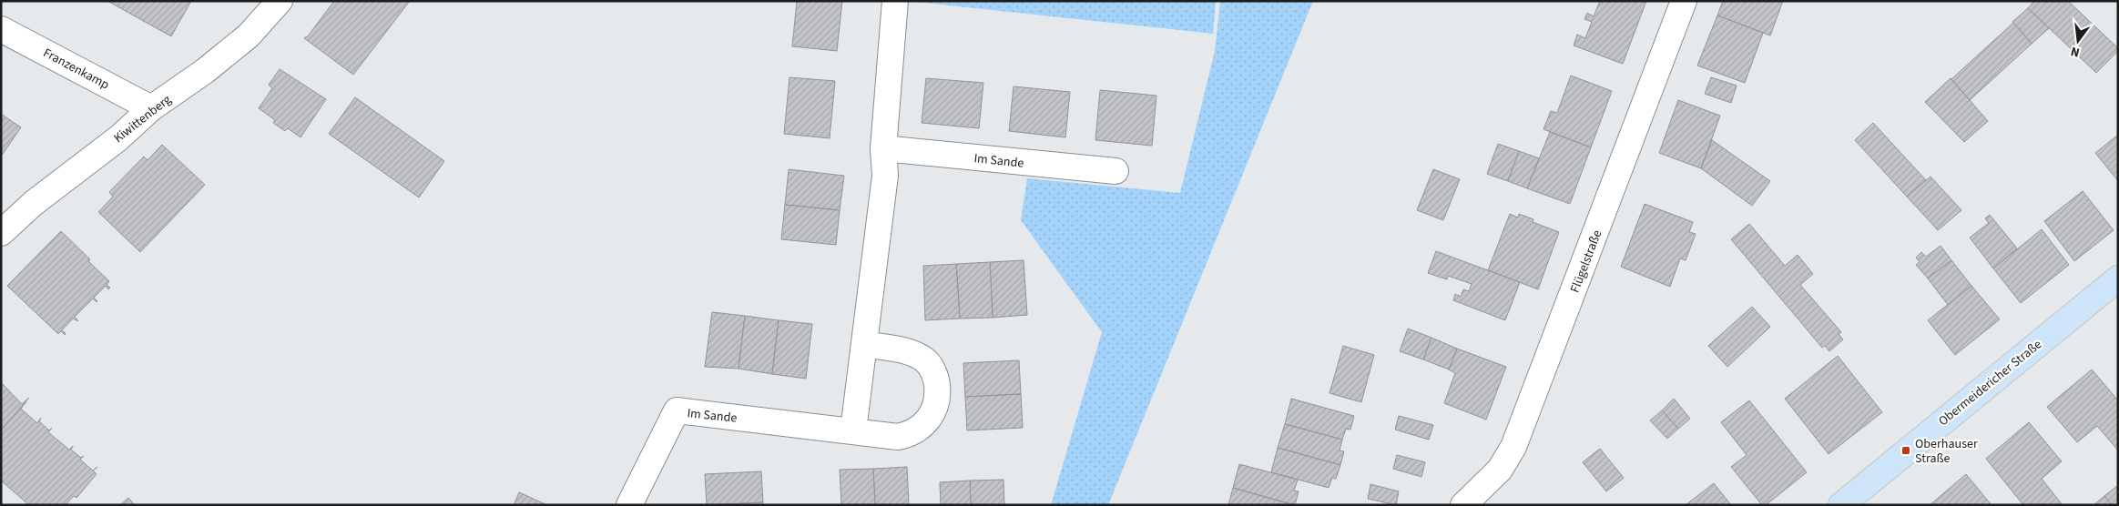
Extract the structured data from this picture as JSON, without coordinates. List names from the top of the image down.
{
  "streets": {
    "main road": ["Obermeidericher Straße"],
    "street": [
      "Franzenkamp",
      "Kiwittenberg",
      "Im Sande",
      "Flügelstraße"
    ]
  },
  "crossings": [
    ["Franzenkamp", "Kiwittenberg"]
  ],
  "places": {
    "transit": ["Oberhauser Straße"]
  },
  "north": "bottom"
}
